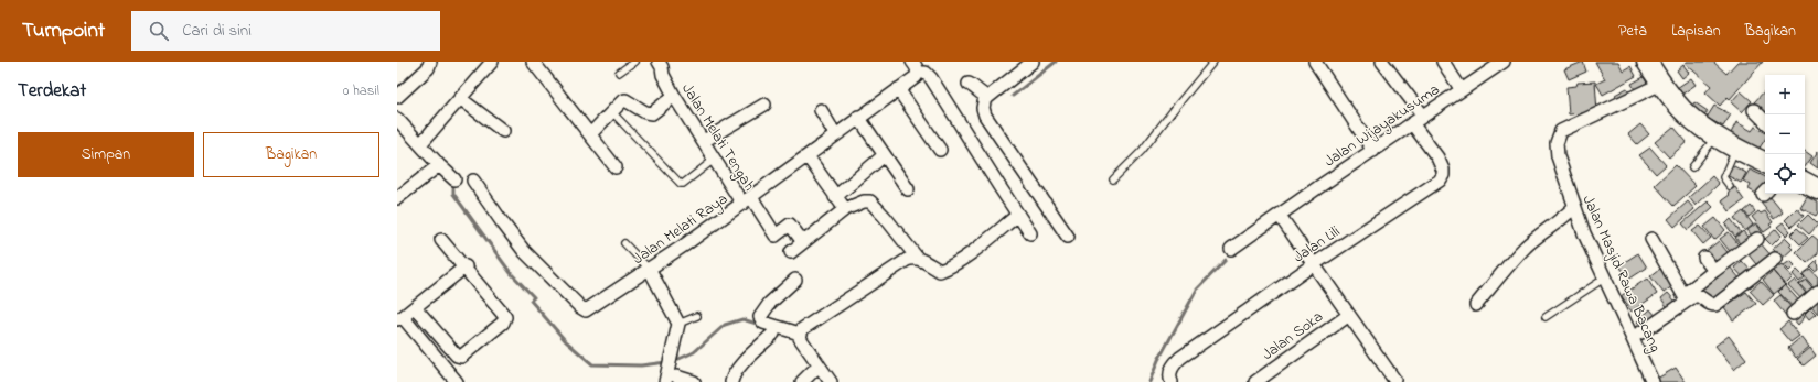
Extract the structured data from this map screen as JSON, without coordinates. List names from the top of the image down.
{
  "streets": {
    "street": [
      "Jalan Wijayakusuma",
      "Jalan Melati Tengah",
      "Jalan Melati Raya",
      "Jalan Lili",
      "Jalan Masjid Rawa Bacang",
      "Jalan Soka"
    ]
  },
  "crossings": [
    ["Jalan Wijayakusuma", "Jalan Lili"],
    ["Jalan Wijayakusuma", "Jalan Soka"],
    ["Jalan Melati Tengah", "Jalan Melati Raya"],
    ["Jalan Lili", "Jalan Soka"]
  ],
  "page": {
    "header": "Turnpoint",
    "search": "Cari di sini",
    "nav": ["Peta", "Lapisan", "Bagikan"],
    "heading": ["Terdekat", "0 hasil"],
    "map_buttons": ["+", "−"],
    "buttons": ["Simpan", "Bagikan"]
  }
}
